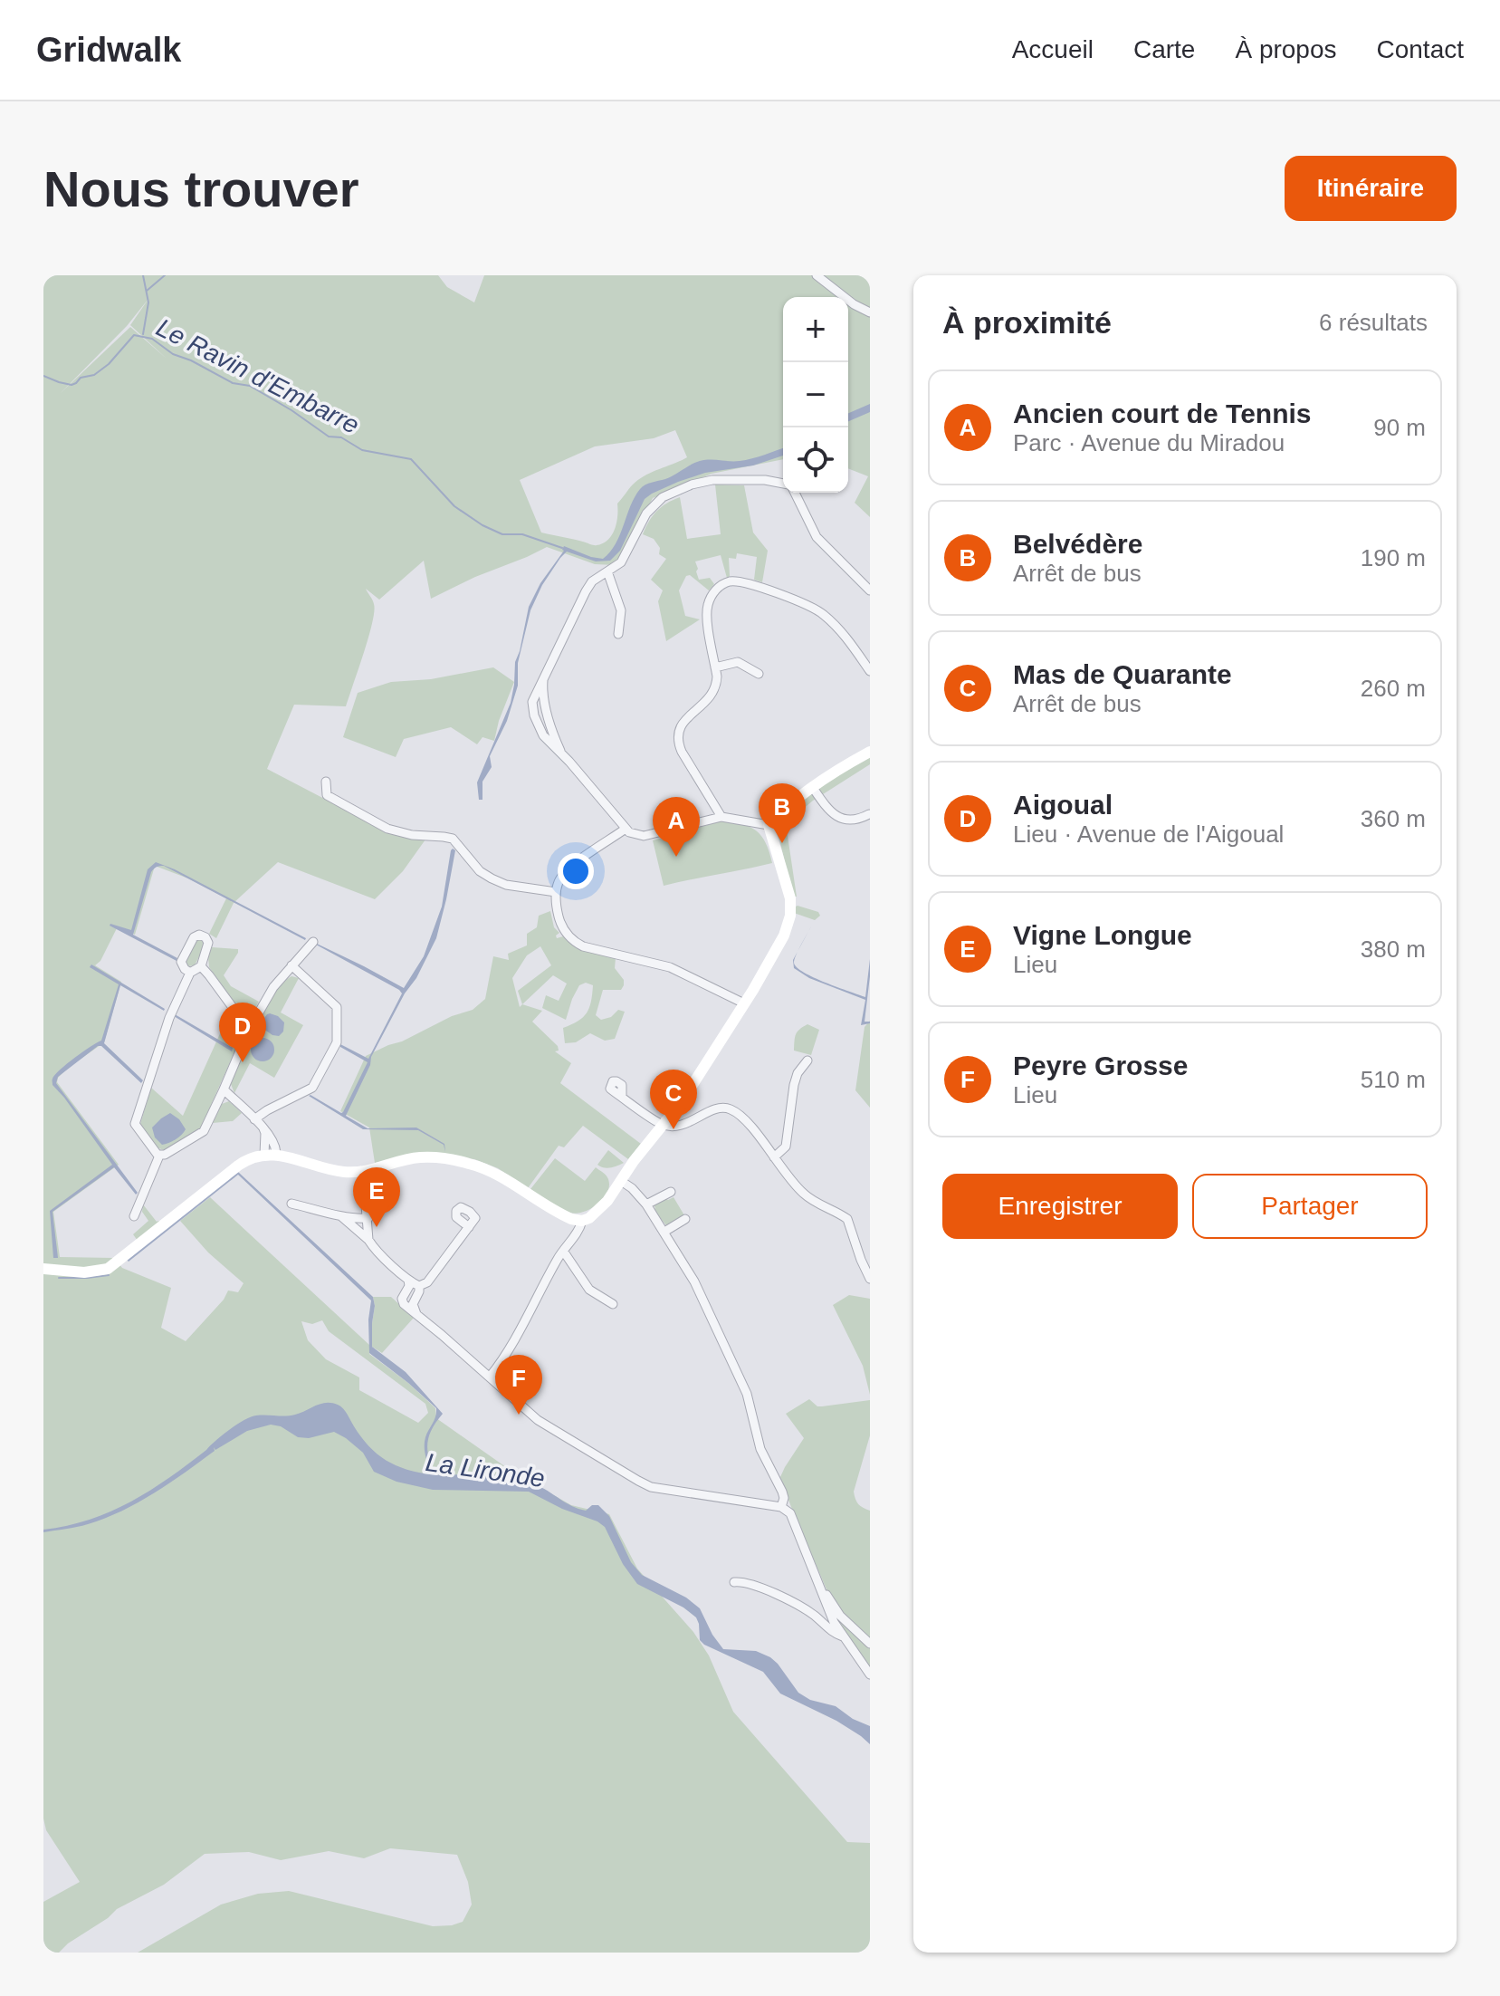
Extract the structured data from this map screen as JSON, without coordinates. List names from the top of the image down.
{
  "water": ["Le Ravin d'Embarre", "La Lironde"],
  "page": {
    "header": "Gridwalk",
    "nav": [
      "Accueil",
      "Carte",
      "À propos",
      "Contact"
    ],
    "buttons": [
      "Itinéraire",
      ["Enregistrer", "Partager"]
    ],
    "title": "Nous trouver",
    "heading": ["À proximité", "6 résultats"],
    "map_buttons": ["+", "−"],
    "list": [
      {
        "mark": "A",
        "name": "Ancien court de Tennis",
        "note": "Parc · Avenue du Miradou",
        "value": "90 m"
      },
      {
        "mark": "B",
        "name": "Belvédère",
        "note": "Arrêt de bus",
        "value": "190 m"
      },
      {
        "mark": "C",
        "name": "Mas de Quarante",
        "note": "Arrêt de bus",
        "value": "260 m"
      },
      {
        "mark": "D",
        "name": "Aigoual",
        "note": "Lieu · Avenue de l'Aigoual",
        "value": "360 m"
      },
      {
        "mark": "E",
        "name": "Vigne Longue",
        "note": "Lieu",
        "value": "380 m"
      },
      {
        "mark": "F",
        "name": "Peyre Grosse",
        "note": "Lieu",
        "value": "510 m"
      }
    ],
    "pins": [
      "B",
      "A",
      "D",
      "C",
      "E",
      "F"
    ]
  }
}
